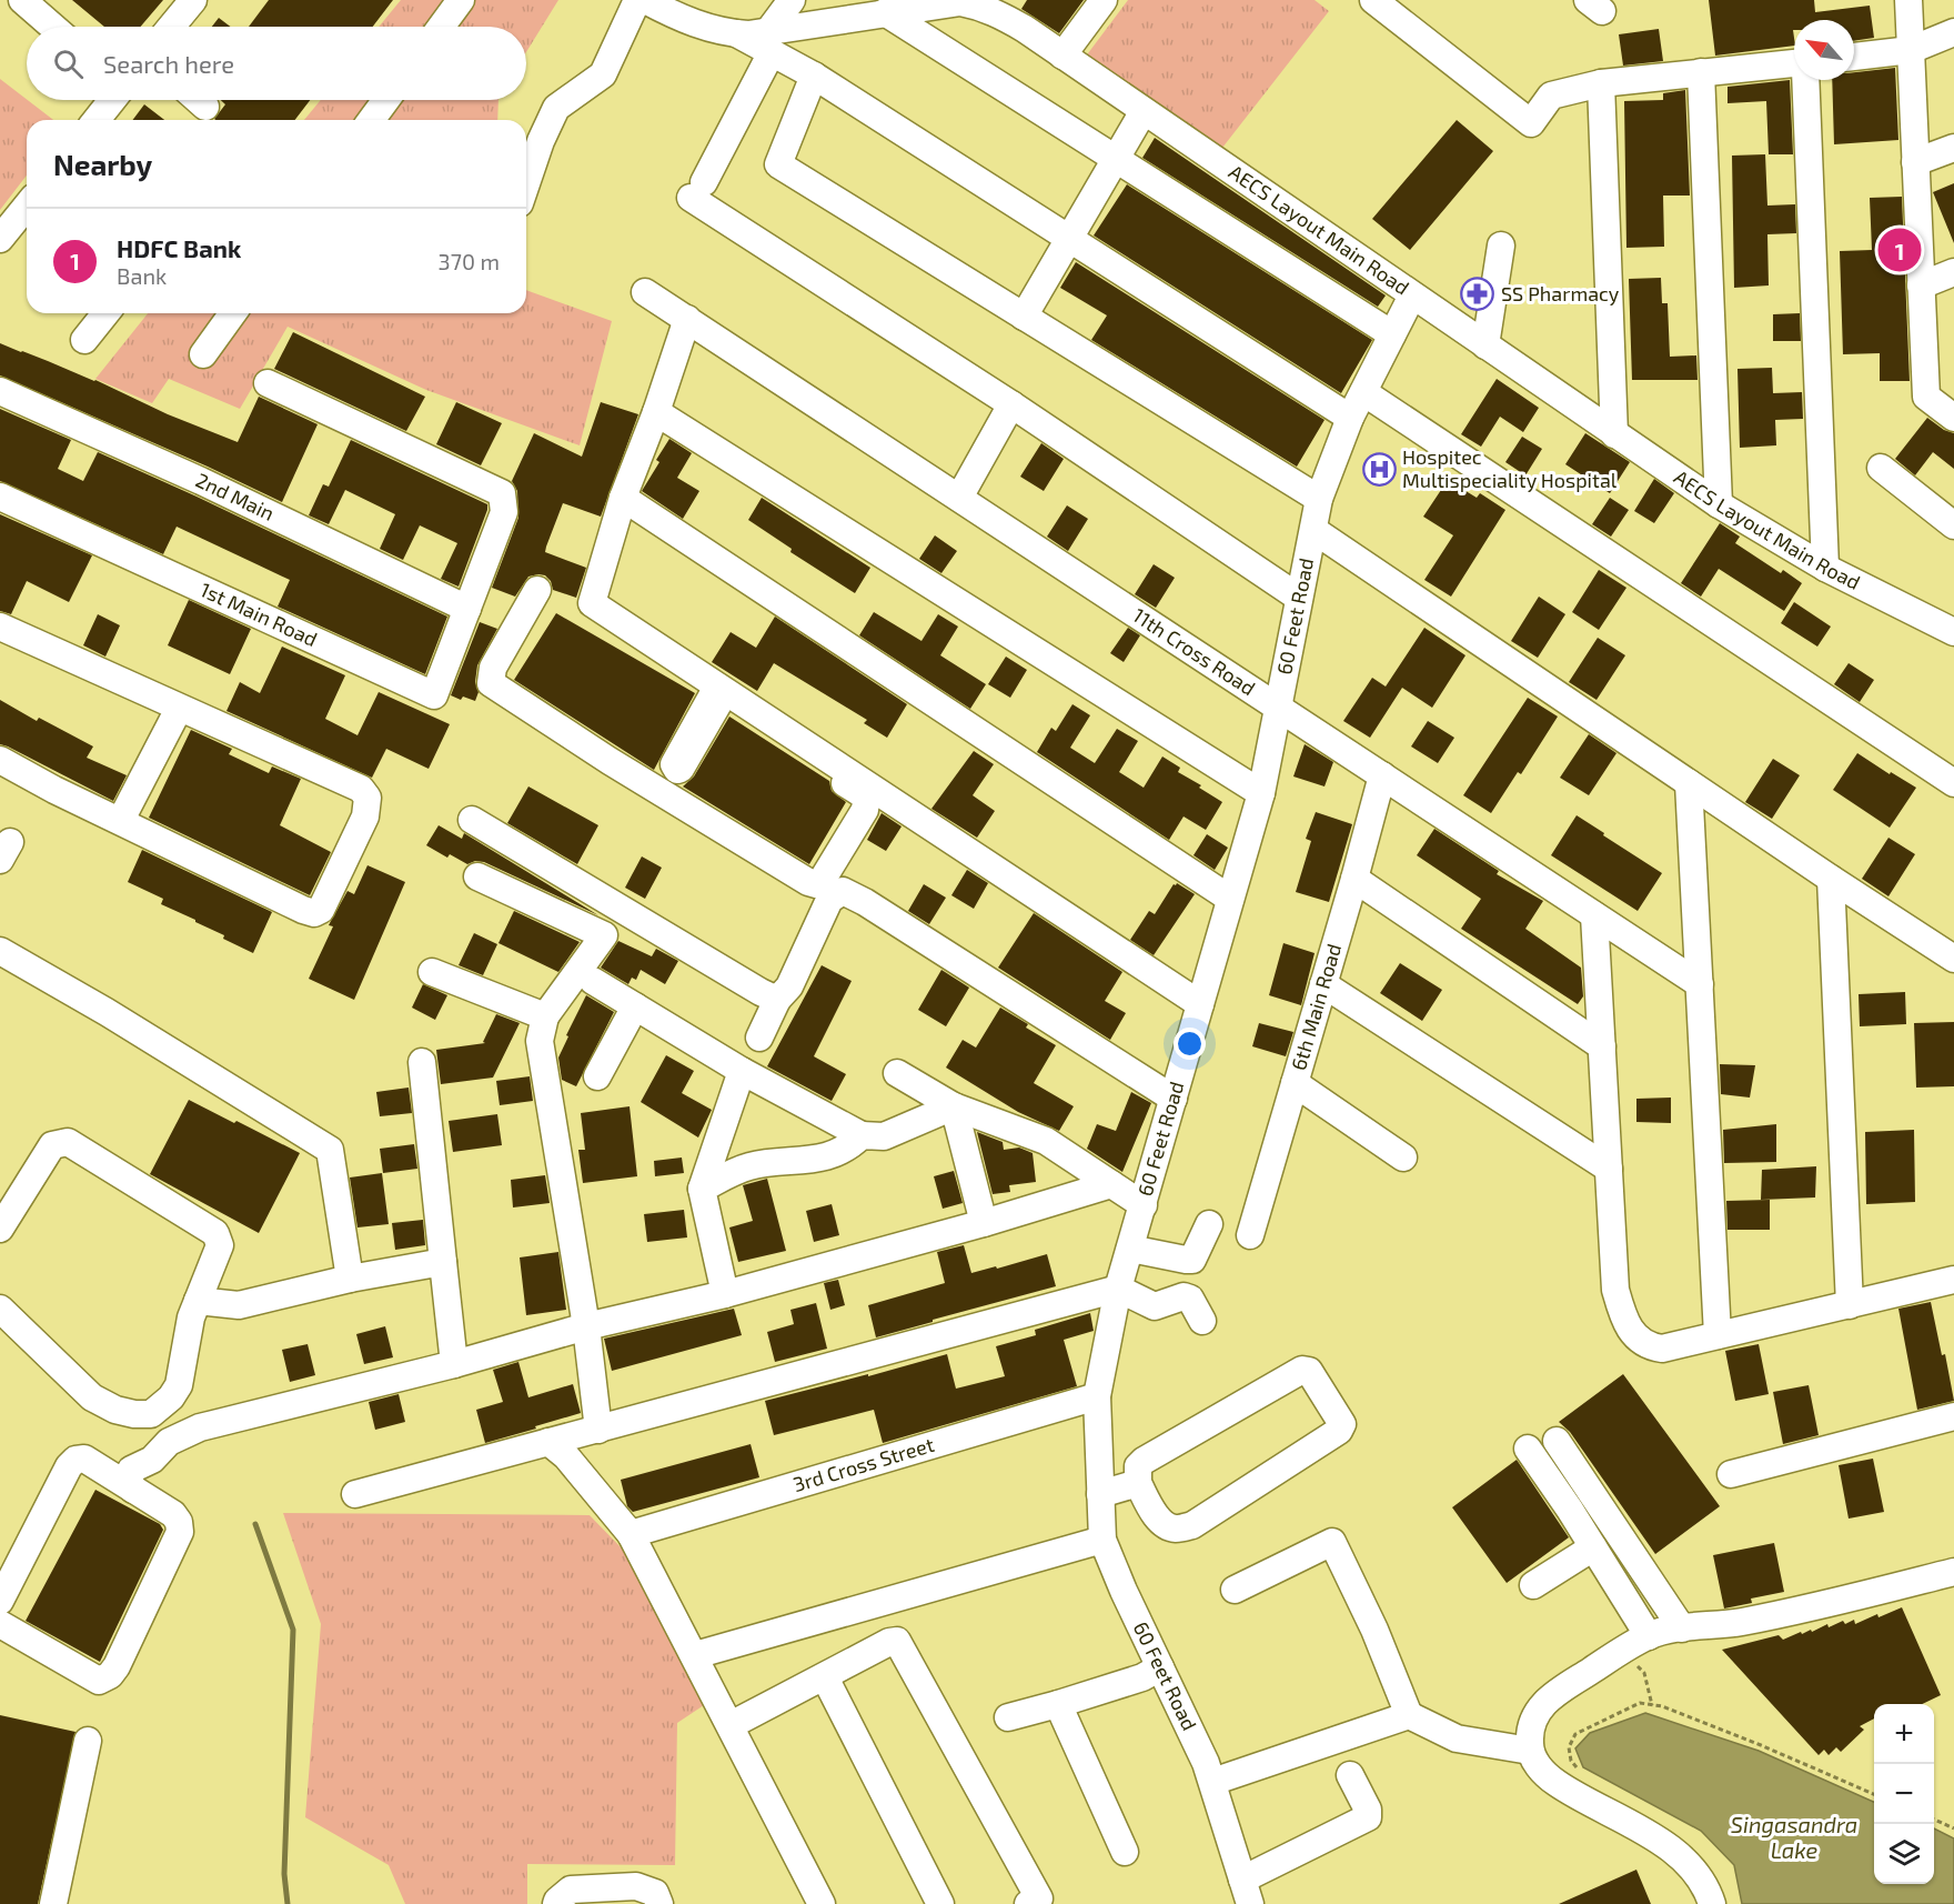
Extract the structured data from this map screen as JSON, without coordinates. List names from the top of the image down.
{
  "streets": {
    "street": [
      "AECS Layout Main Road",
      "2nd Main",
      "1st Main Road",
      "60 Feet Road",
      "11th Cross Road",
      "6th Main Road",
      "3rd Cross Street"
    ]
  },
  "crossings": [
    ["AECS Layout Main Road", "60 Feet Road"],
    ["2nd Main", "1st Main Road"],
    ["60 Feet Road", "11th Cross Road"],
    ["60 Feet Road", "3rd Cross Street"],
    ["11th Cross Road", "6th Main Road"]
  ],
  "water": ["Singasandra Lake"],
  "places": {
    "pharmacy": ["SS Pharmacy"],
    "hospital": ["Hospitec Multispeciality Hospital"]
  },
  "north": "top left",
  "page": {
    "search": "Search here",
    "heading": "Nearby",
    "list": [
      {
        "mark": "1",
        "name": "HDFC Bank",
        "note": "Bank",
        "value": "370 m"
      }
    ],
    "pins": "1",
    "map_buttons": ["+", "−"]
  }
}
